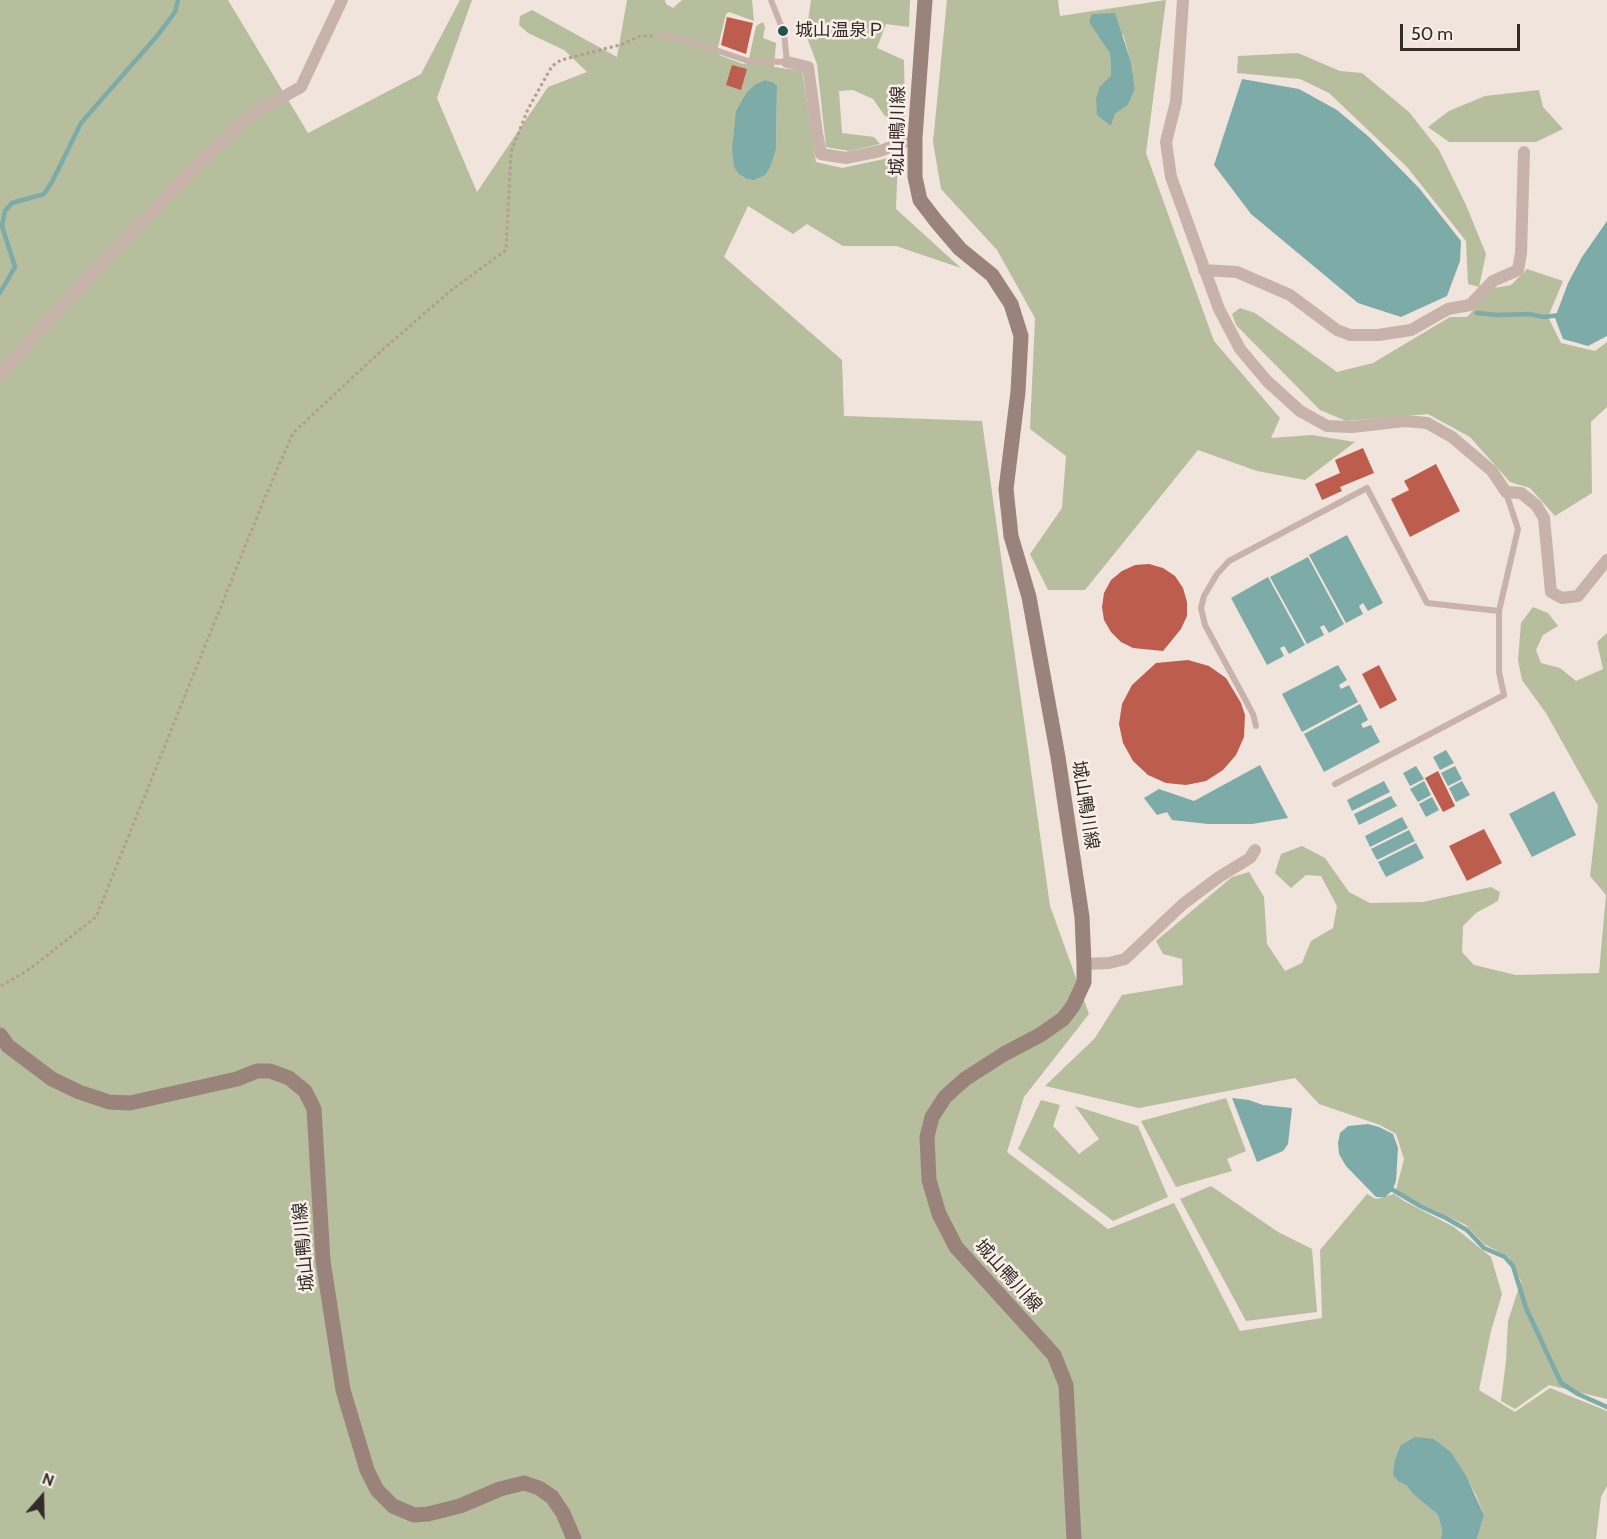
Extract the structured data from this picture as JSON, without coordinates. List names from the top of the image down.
{
  "streets": {
    "main road": ["城山鴨川線"]
  },
  "places": ["城山温泉Ｐ"],
  "scale_bar": "50 m",
  "north": "top"
}
